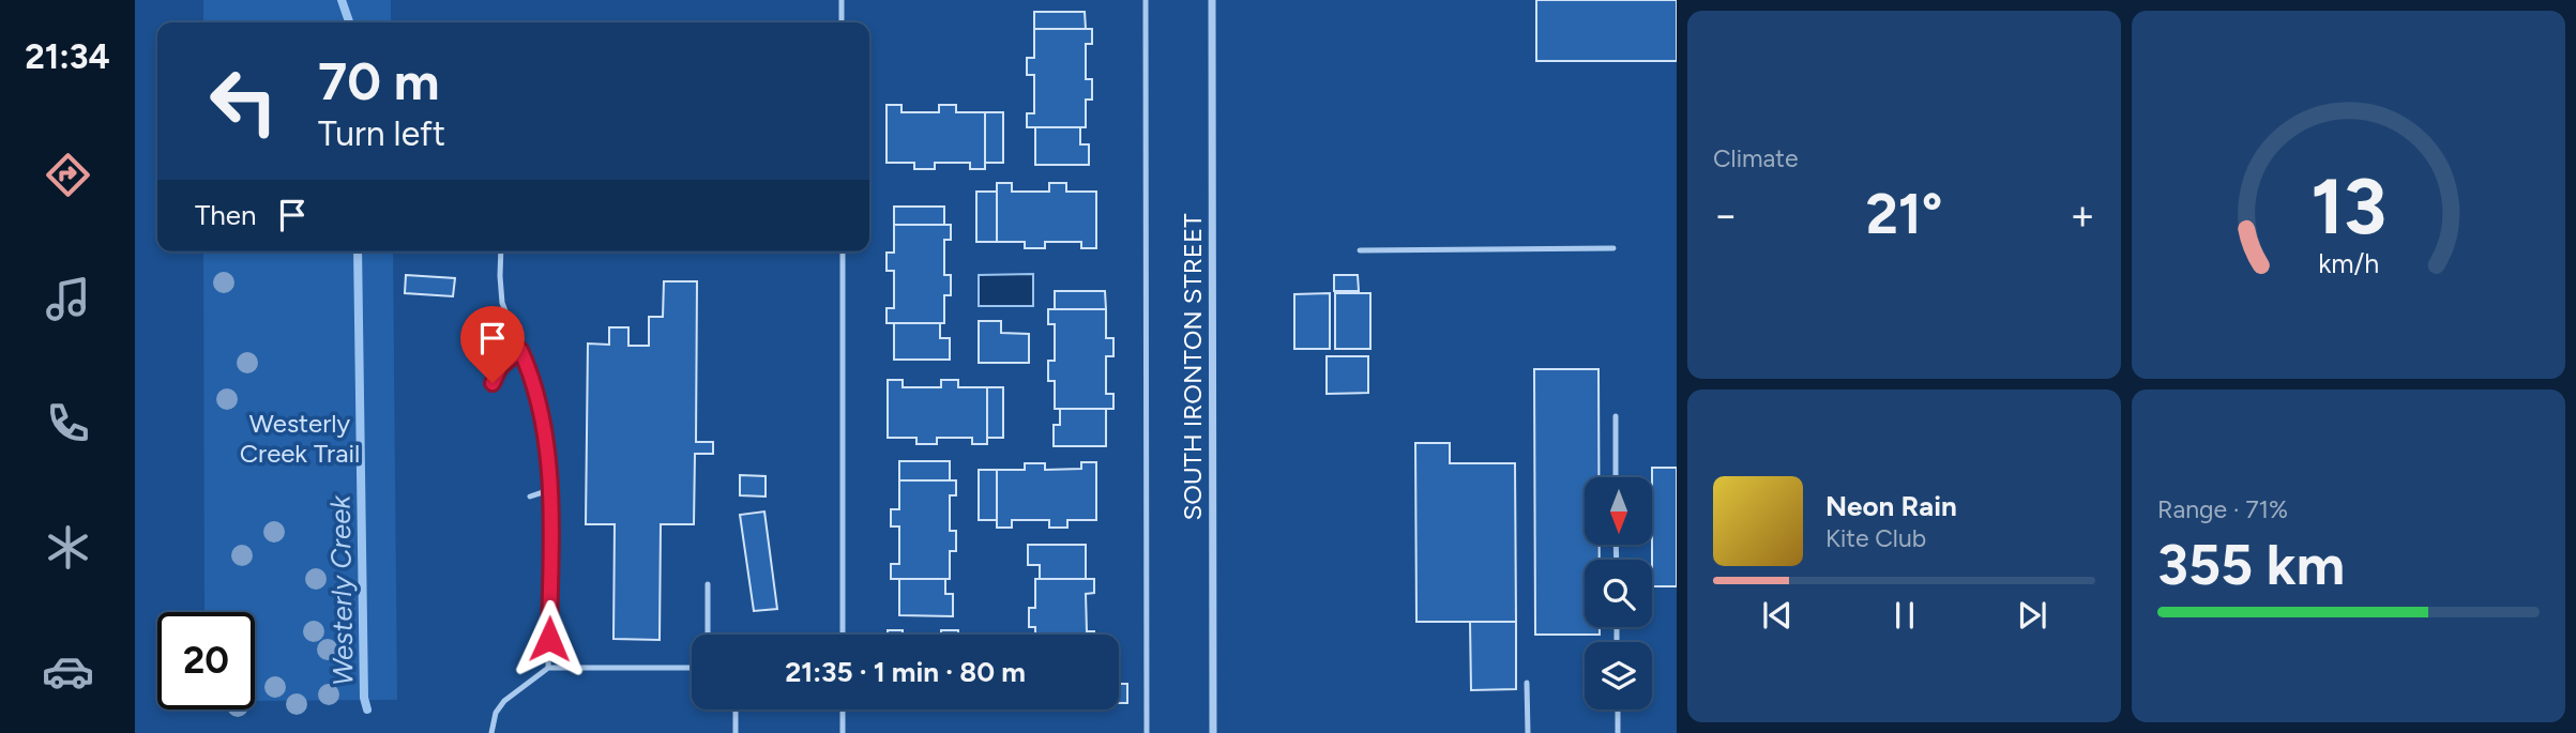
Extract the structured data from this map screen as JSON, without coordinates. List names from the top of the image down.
{
  "streets": {
    "street": ["SOUTH IRONTON STREET"]
  },
  "water": ["Westerly Creek"],
  "parks": ["Westerly Creek Trail"],
  "north": "bottom",
  "page": {
    "tabs": "21:34",
    "tile": [
      "Climate",
      ["Range · 71%", "355 km"]
    ],
    "turn": ["70 m", "Turn left"],
    "then": "Then",
    "heat": ["−", "21°", "+"],
    "song": ["Neon Rain", "Kite Club"],
    "limit": "20",
    "trip": "21:35 · 1 min · 80 m",
    "gauge": ["13", "km/h"]
  }
}
